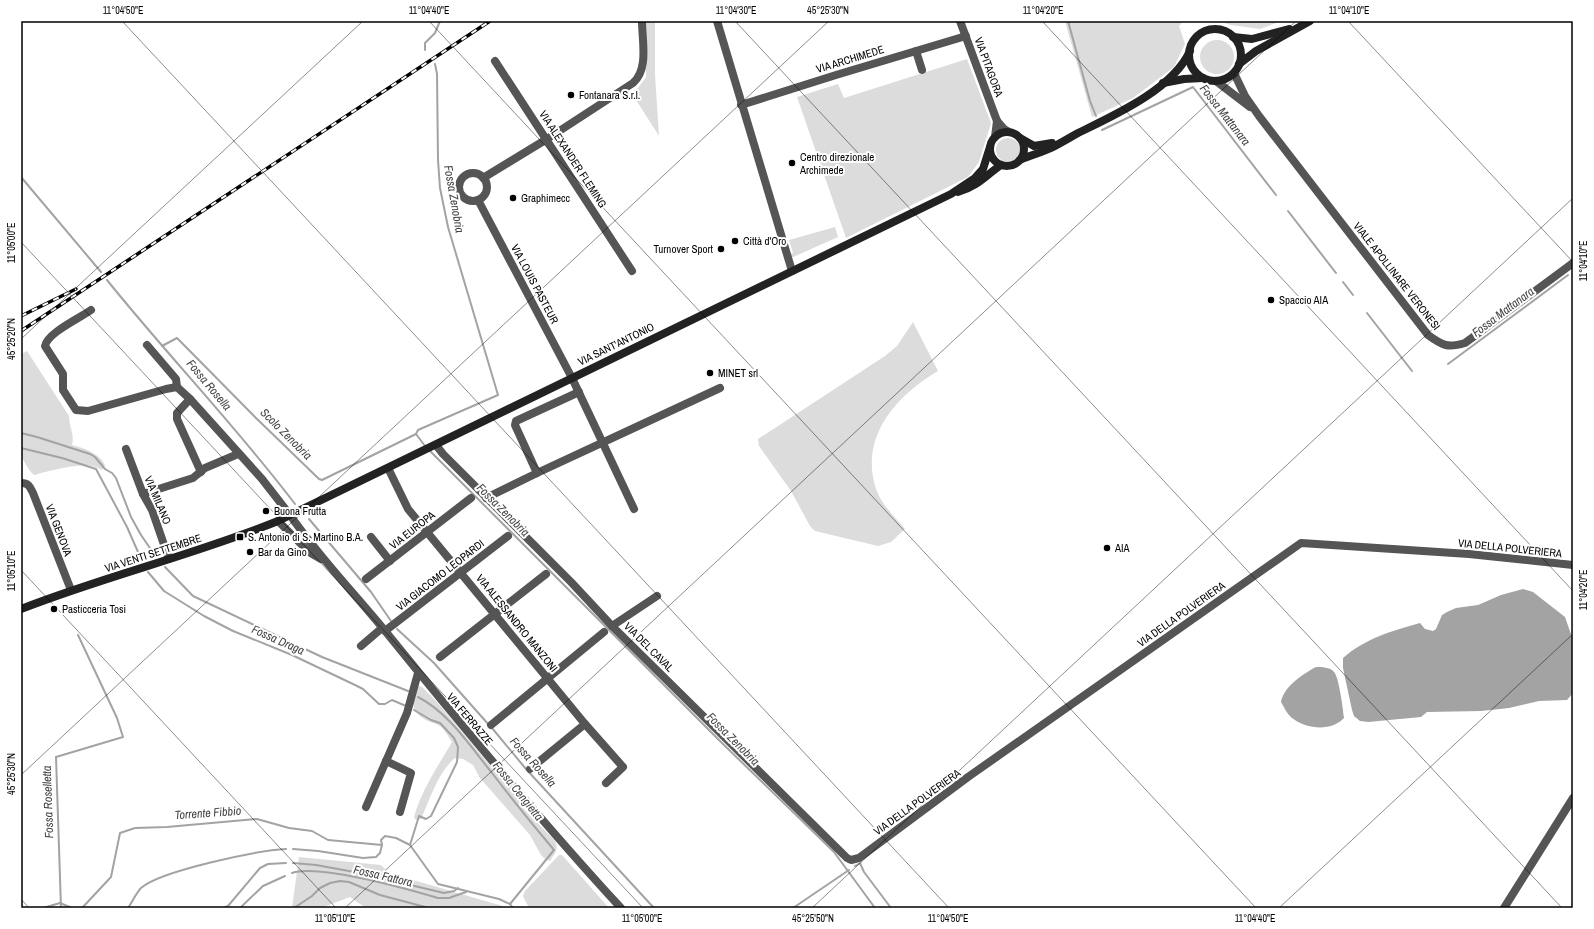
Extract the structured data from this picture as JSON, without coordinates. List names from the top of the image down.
{
  "streets": {
    "main road": ["VIA SANT'ANTONIO", "VIA VENTI SETTEMBRE"],
    "street": [
      "VIA ARCHIMEDE",
      "VIA PITAGORA",
      "VIA ALEXANDER FLEMING",
      "VIALE APOLLINARE VERONESI",
      "VIA LOUIS PASTEUR",
      "VIA MILANO",
      "VIA GENOVA",
      "VIA EUROPA",
      "VIA DELLA POLVERIERA",
      "VIA GIACOMO LEOPARDI",
      "VIA ALESSANDRO MANZONI",
      "VIA DEL CAVAL",
      "VIA FERRAZZE"
    ]
  },
  "crossings": [
    ["VIA ARCHIMEDE", "VIA PITAGORA"],
    ["VIA PITAGORA", "VIA SANT'ANTONIO"],
    ["VIALE APOLLINARE VERONESI", "VIA SANT'ANTONIO"],
    ["VIA LOUIS PASTEUR", "VIA SANT'ANTONIO"],
    ["VIA SANT'ANTONIO", "VIA VENTI SETTEMBRE"],
    ["VIA SANT'ANTONIO", "VIA ALESSANDRO MANZONI"],
    ["VIA SANT'ANTONIO", "VIA DEL CAVAL"],
    ["VIA SANT'ANTONIO", "VIA FERRAZZE"],
    ["VIA MILANO", "VIA VENTI SETTEMBRE"],
    ["VIA GENOVA", "VIA VENTI SETTEMBRE"],
    ["VIA EUROPA", "VIA ALESSANDRO MANZONI"],
    ["VIA DELLA POLVERIERA", "VIA DEL CAVAL"],
    ["VIA VENTI SETTEMBRE", "VIA FERRAZZE"],
    ["VIA GIACOMO LEOPARDI", "VIA ALESSANDRO MANZONI"],
    ["VIA GIACOMO LEOPARDI", "VIA FERRAZZE"]
  ],
  "water": [
    "Fossa Mattanara",
    "Fossa Zenobria",
    "Fossa Rosella",
    "Scolo Zenobria",
    "Fossa Draga",
    "Fossa Cengietta",
    "Fossa Roselletta",
    "Torrente Fibbio",
    "Fossa Fattora"
  ],
  "places": {
    "other": [
      "Fontanara S.r.l.",
      "Centro direzionale Archimede",
      "Graphimecc",
      "Città d'Oro",
      "Turnover Sport",
      "Spaccio AIA",
      "MINET srl",
      "Buona Frutta",
      "AIA",
      "Bar da Gino",
      "Pasticceria Tosi"
    ],
    "transit": ["S. Antonio di S. Martino B.A."]
  },
  "coordinates": [
    "11°04'50\"E",
    "11°04'40\"E",
    "11°04'30\"E",
    "45°25'30\"N",
    "11°04'20\"E",
    "11°04'10\"E",
    "11°05'00\"E",
    "45°25'20\"N",
    "11°05'10\"E",
    "45°25'50\"N"
  ]
}
